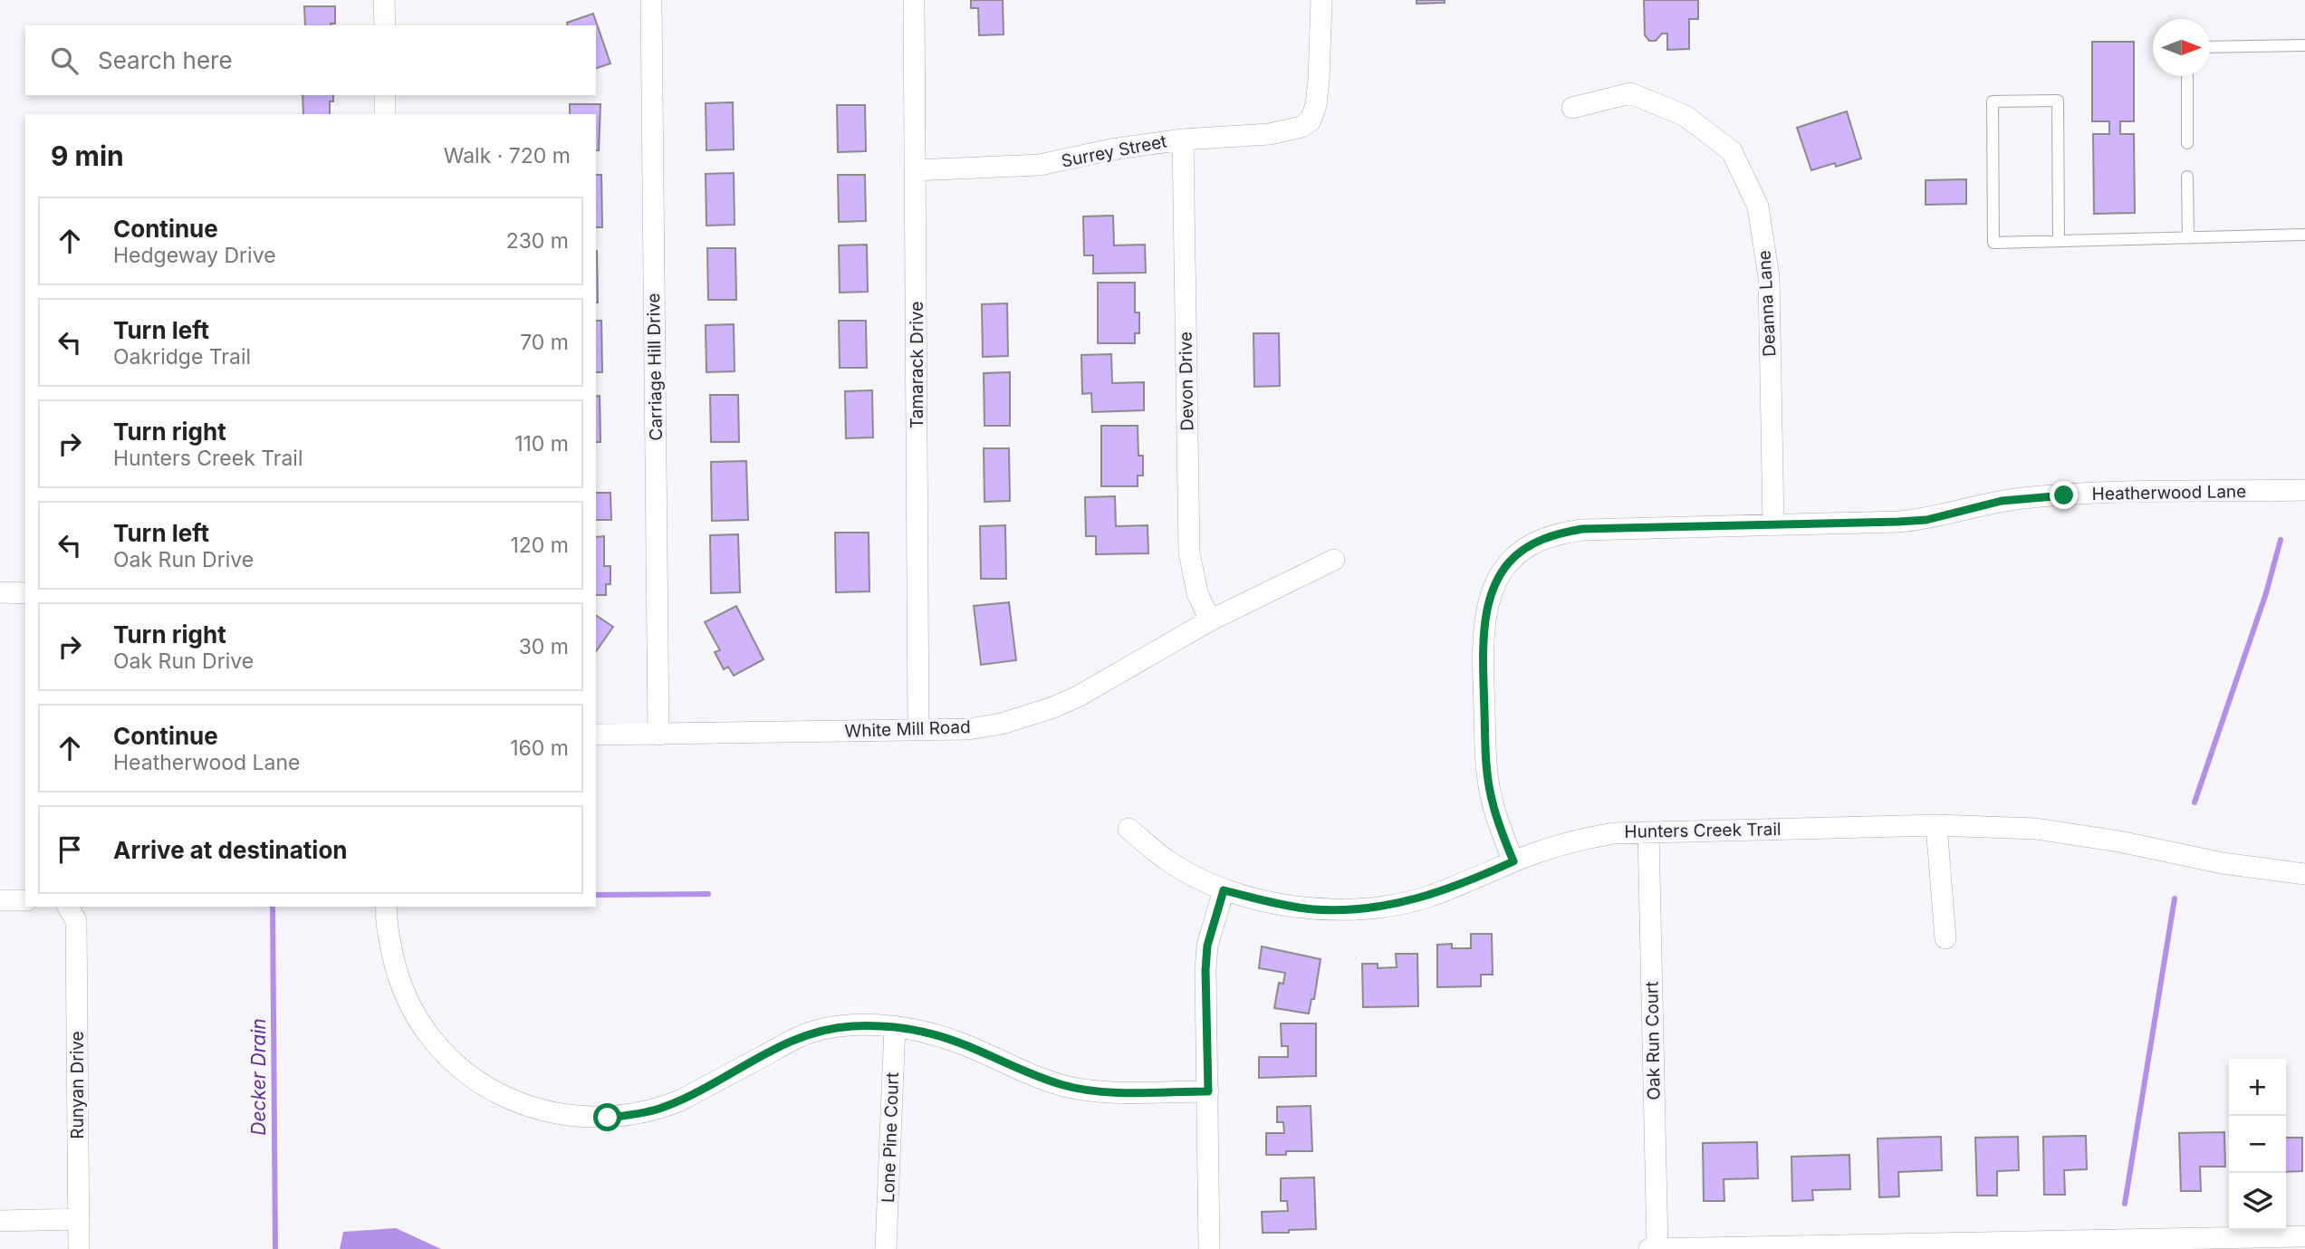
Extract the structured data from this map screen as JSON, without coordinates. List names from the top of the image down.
{
  "streets": {
    "street": [
      "Surrey Street",
      "Deanna Lane",
      "Tamarack Drive",
      "Carriage Hill Drive",
      "Devon Drive",
      "Heatherwood Lane",
      "White Mill Road",
      "Hunters Creek Trail",
      "Oak Run Court",
      "Runyan Drive",
      "Lone Pine Court"
    ]
  },
  "crossings": [
    ["Surrey Street", "Tamarack Drive"],
    ["Surrey Street", "Devon Drive"],
    ["Deanna Lane", "Heatherwood Lane"],
    ["Tamarack Drive", "White Mill Road"],
    ["Carriage Hill Drive", "White Mill Road"],
    ["Devon Drive", "White Mill Road"],
    ["Heatherwood Lane", "Hunters Creek Trail"],
    ["Hunters Creek Trail", "Oak Run Court"]
  ],
  "water": ["Decker Drain"],
  "north": "right",
  "page": {
    "search": "Search here",
    "heading": ["9 min", "Walk · 720 m"],
    "list": [
      ["Continue", "Hedgeway Drive", "230 m"],
      ["Turn left", "Oakridge Trail", "70 m"],
      ["Turn right", "Hunters Creek Trail", "110 m"],
      ["Turn left", "Oak Run Drive", "120 m"],
      ["Turn right", "Oak Run Drive", "30 m"],
      ["Continue", "Heatherwood Lane", "160 m"],
      "Arrive at destination"
    ],
    "map_buttons": ["+", "−"]
  }
}
